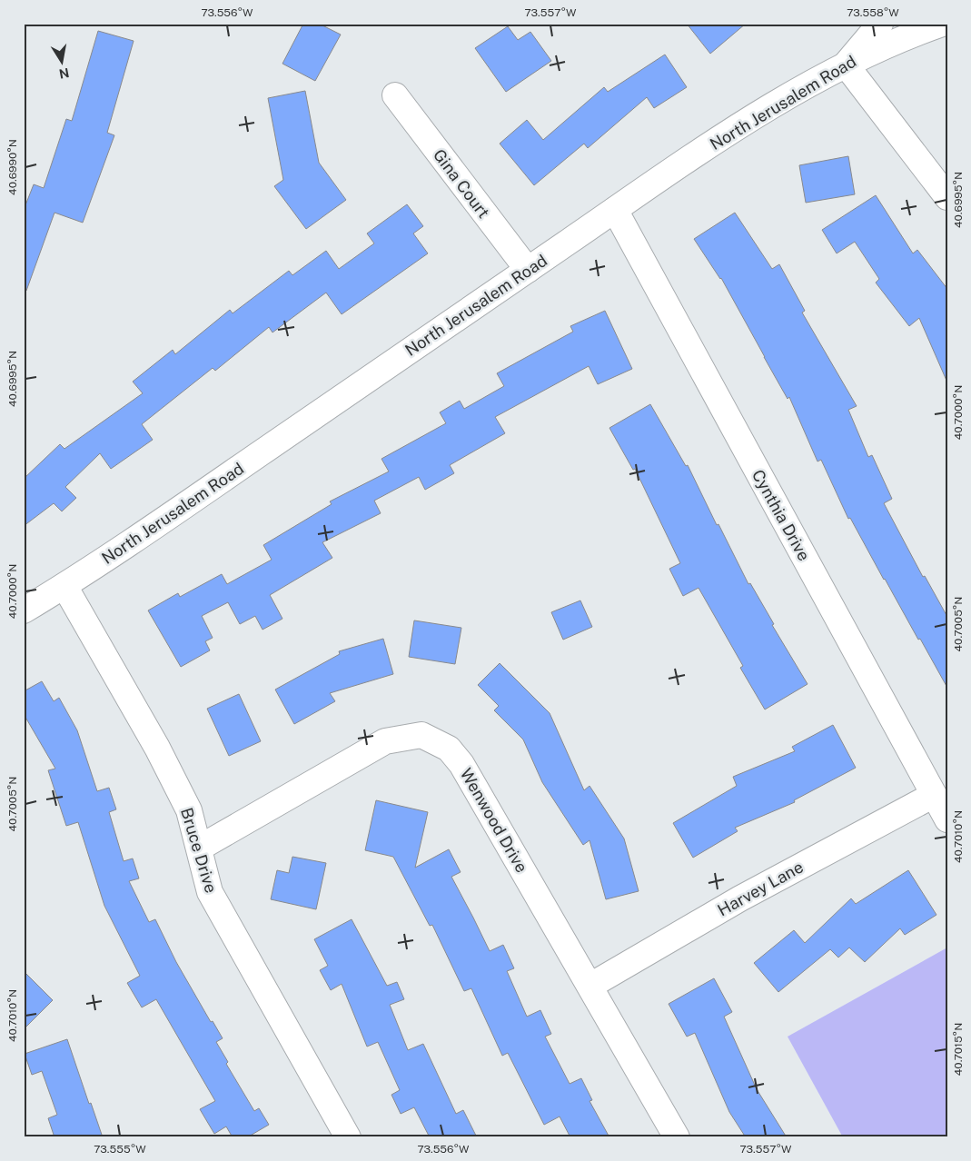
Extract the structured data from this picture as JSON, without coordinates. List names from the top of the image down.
{
  "streets": {
    "street": [
      "North Jerusalem Road",
      "Gina Court",
      "Cynthia Drive",
      "Wenwood Drive",
      "Bruce Drive",
      "Harvey Lane"
    ]
  },
  "crossings": [
    ["North Jerusalem Road", "Gina Court"],
    ["North Jerusalem Road", "Cynthia Drive"],
    ["North Jerusalem Road", "Bruce Drive"],
    ["Cynthia Drive", "Harvey Lane"],
    ["Wenwood Drive", "Bruce Drive"],
    ["Wenwood Drive", "Harvey Lane"]
  ],
  "north": "bottom",
  "coordinates": [
    "73.556°W",
    "73.557°W",
    "73.558°W",
    "40.6990°N",
    "40.6995°N",
    "40.7000°N",
    "40.7005°N",
    "40.7010°N",
    "40.7015°N",
    "73.555°W"
  ]
}
